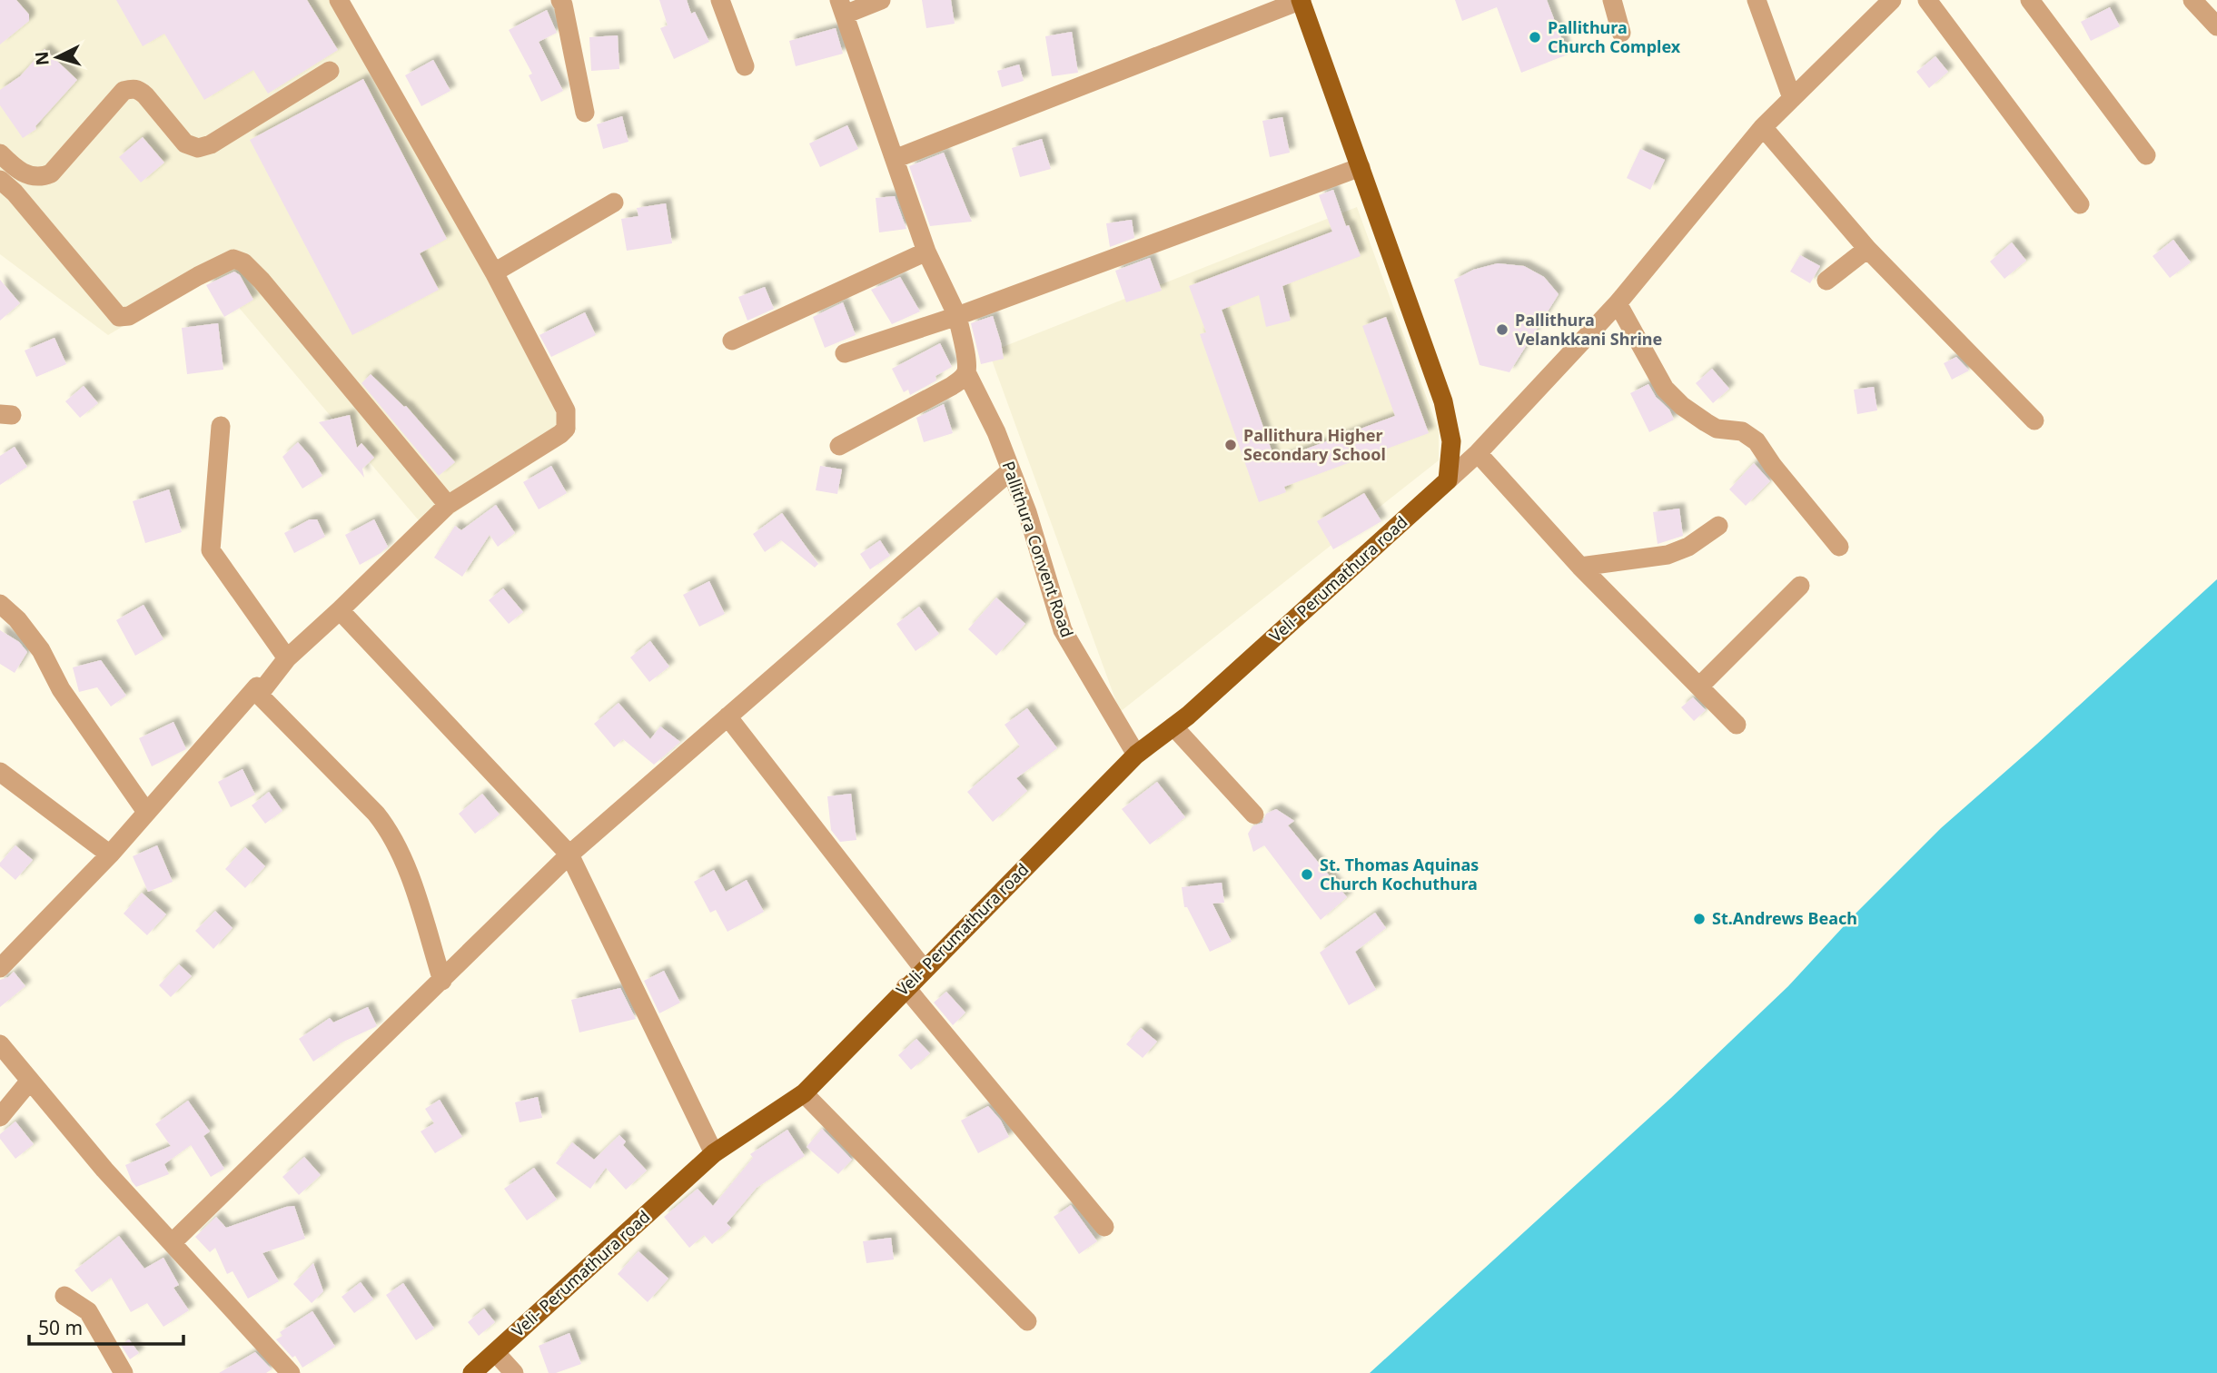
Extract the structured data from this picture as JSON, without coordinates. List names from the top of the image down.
{
  "streets": {
    "main road": ["Veli- Perumathura road"],
    "street": ["Pallithura Convent Road"]
  },
  "crossings": [
    ["Pallithura Convent Road", "Veli- Perumathura road"]
  ],
  "places": [
    "Pallithura Church Complex",
    "Pallithura Velankkani Shrine",
    "Pallithura Higher Secondary School",
    "St. Thomas Aquinas Church Kochuthura",
    "St.Andrews Beach"
  ],
  "scale_bar": "50 m",
  "north": "left"
}
